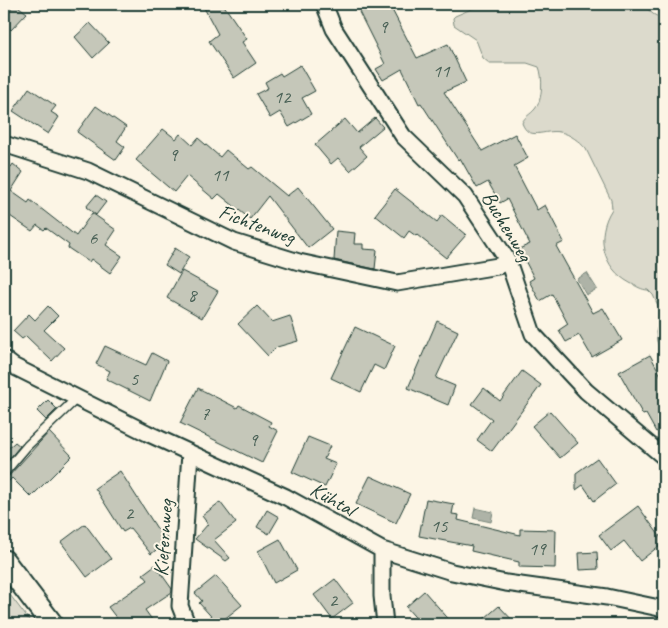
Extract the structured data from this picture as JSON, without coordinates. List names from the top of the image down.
{
  "streets": {
    "street": [
      "Fichtenweg",
      "Buchenweg",
      "Kühtal",
      "Kiefernweg"
    ]
  },
  "crossings": [
    ["Fichtenweg", "Buchenweg"],
    ["Kühtal", "Kiefernweg"]
  ],
  "house_numbers": [
    "9",
    "11",
    "12",
    "9",
    "11",
    "6",
    "8",
    "5",
    "7",
    "9",
    "2",
    "15",
    "19",
    "2"
  ]
}
